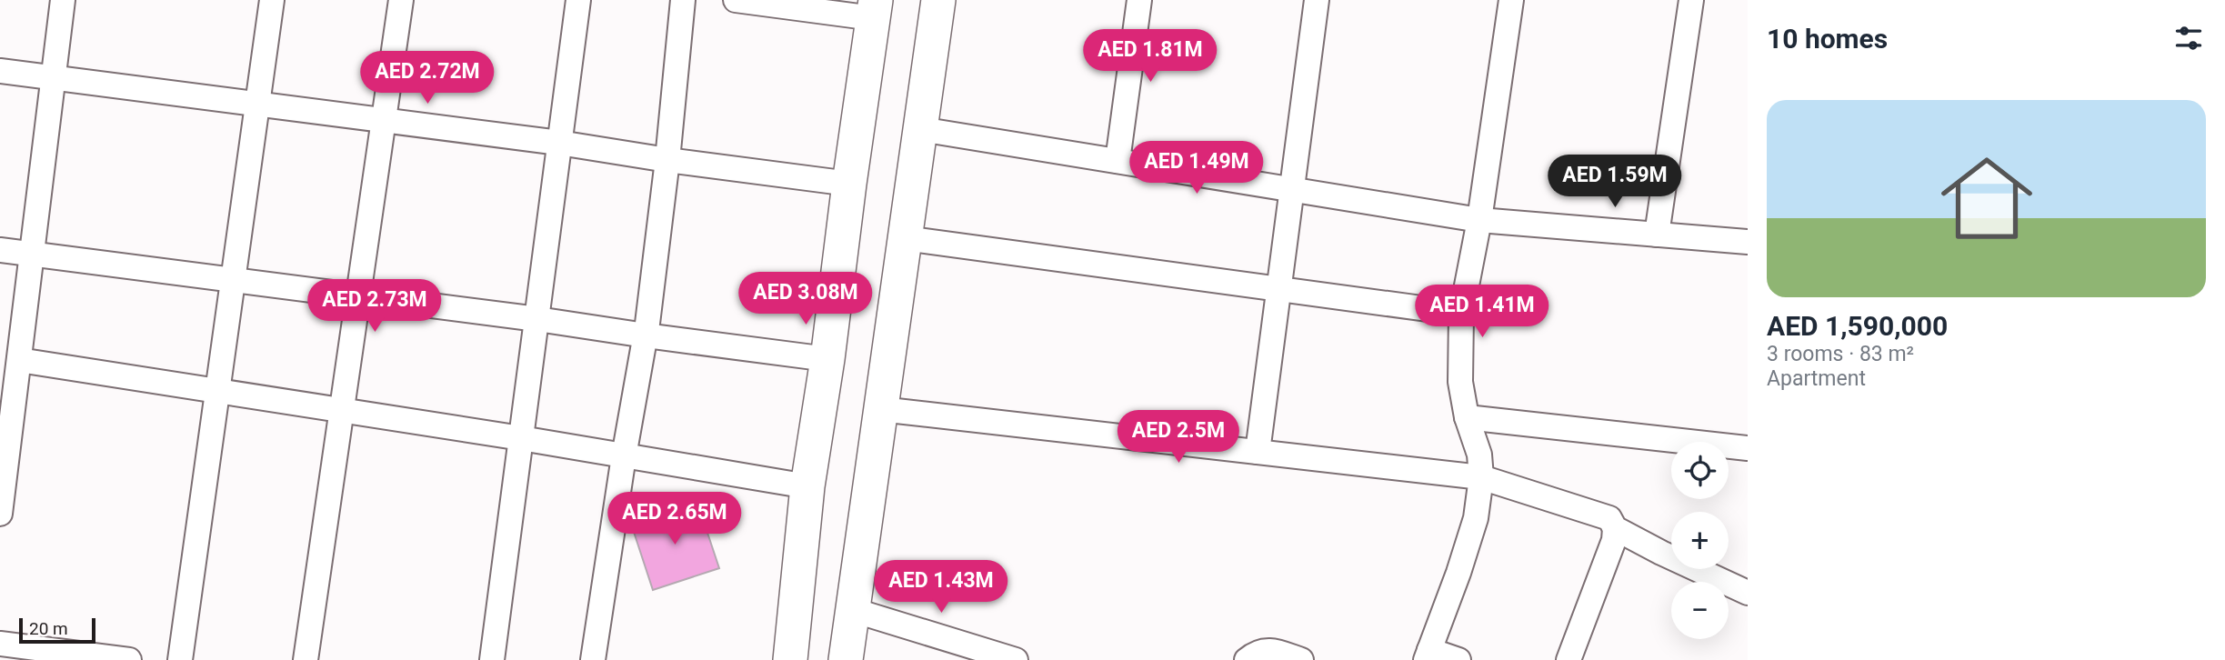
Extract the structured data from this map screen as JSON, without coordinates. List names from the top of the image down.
{
  "scale_bar": "20 m",
  "page": {
    "heading": "10 homes",
    "price": [
      "AED 1.81M",
      "AED 2.72M",
      "AED 1.49M",
      "AED 1.59M",
      "AED 3.08M",
      "AED 2.73M",
      "AED 1.41M",
      "AED 2.5M",
      "AED 2.65M",
      "AED 1.43M"
    ],
    "list": [
      {
        "name": "AED 1,590,000",
        "note": "3 rooms · 83 m² · Apartment"
      }
    ],
    "map_buttons": ["+", "−"],
    "scale": "20 m"
  }
}
